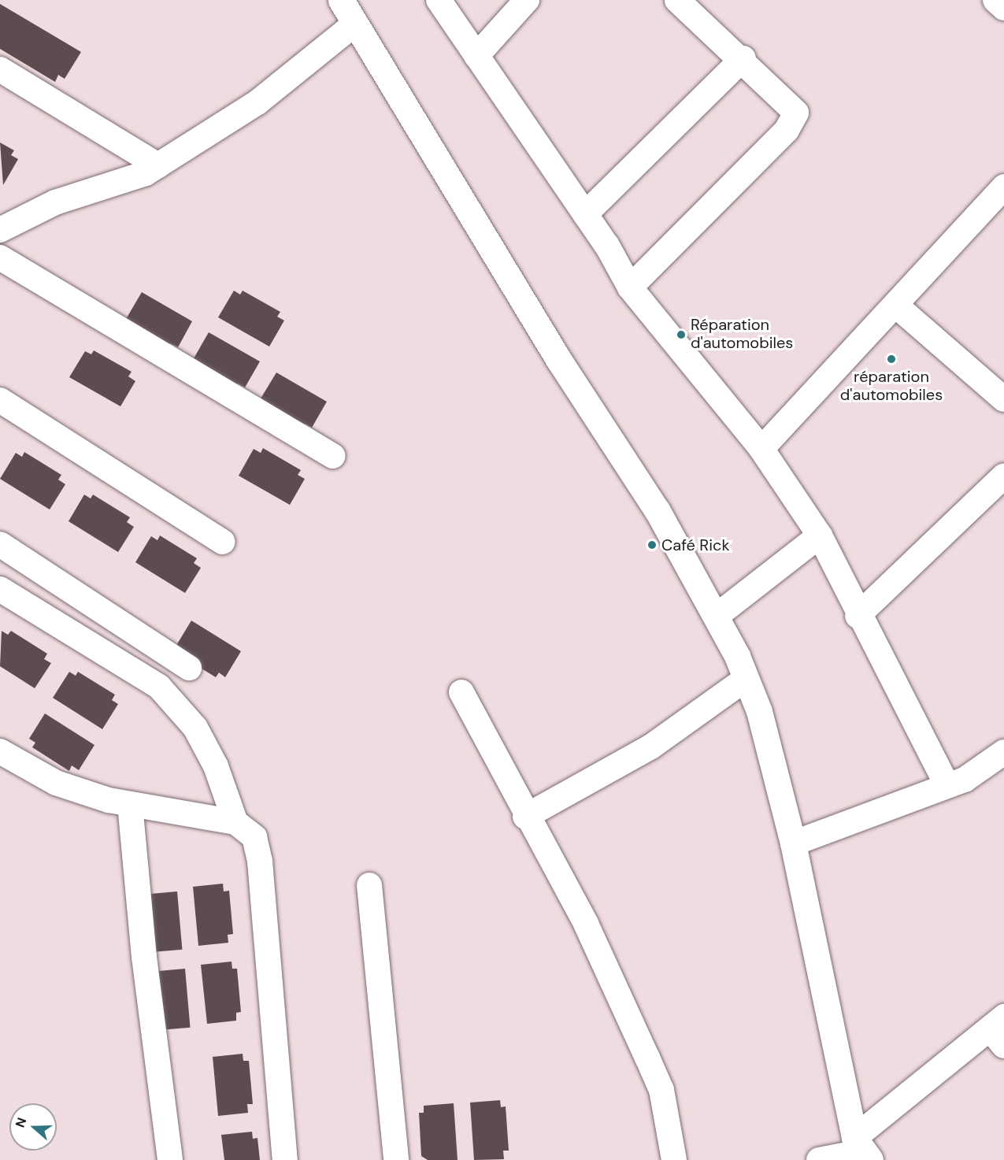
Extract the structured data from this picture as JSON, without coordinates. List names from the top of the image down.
{
  "places": ["Réparation d'automobiles", "réparation d'automobiles", "Café Rick"],
  "north": "left"
}
